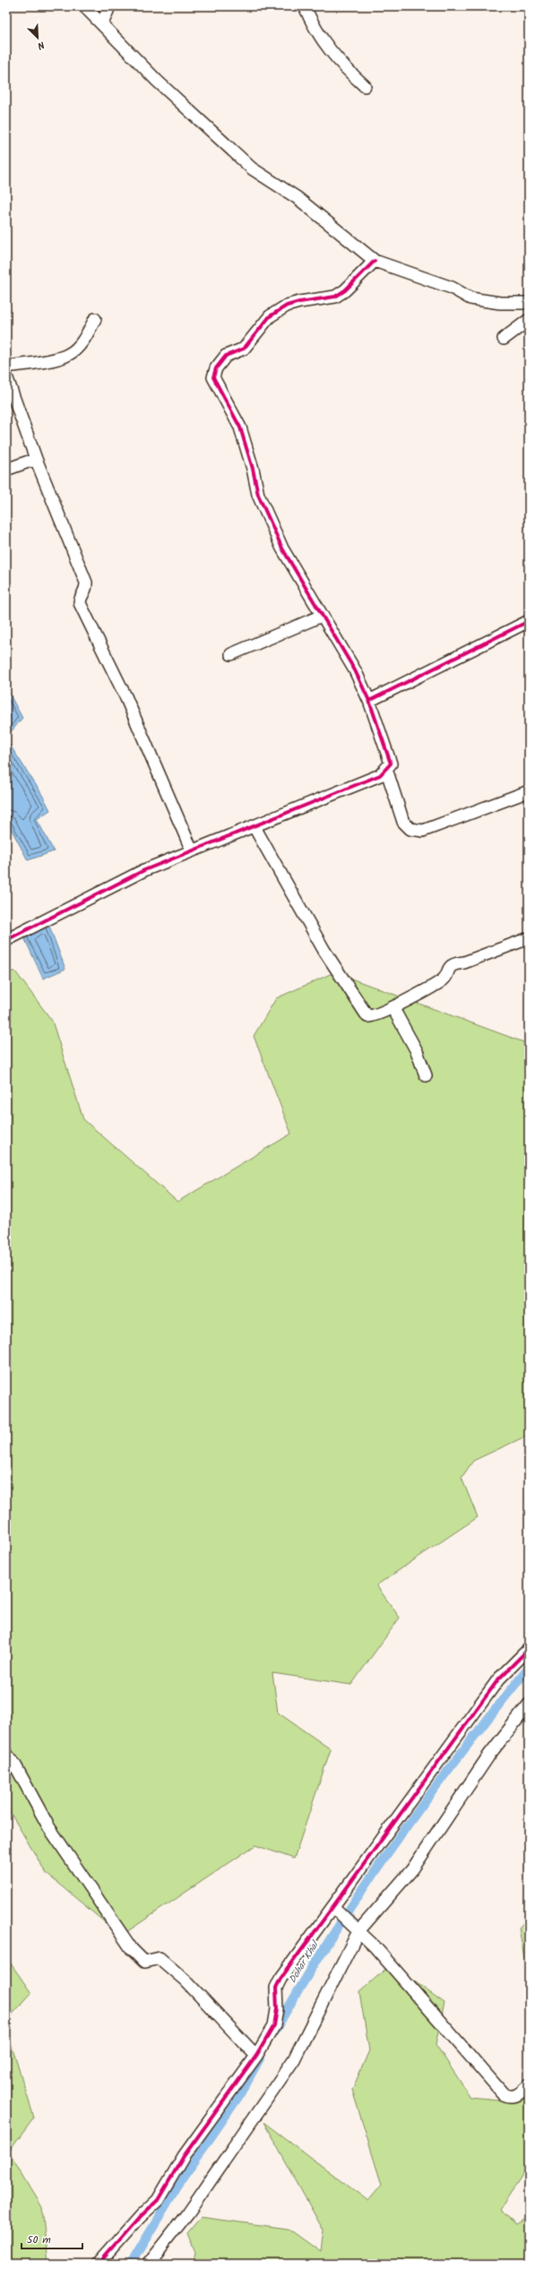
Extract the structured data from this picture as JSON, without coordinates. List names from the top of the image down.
{
  "water": ["Dohar Khal"],
  "scale_bar": "50 m",
  "north": "bottom right"
}
